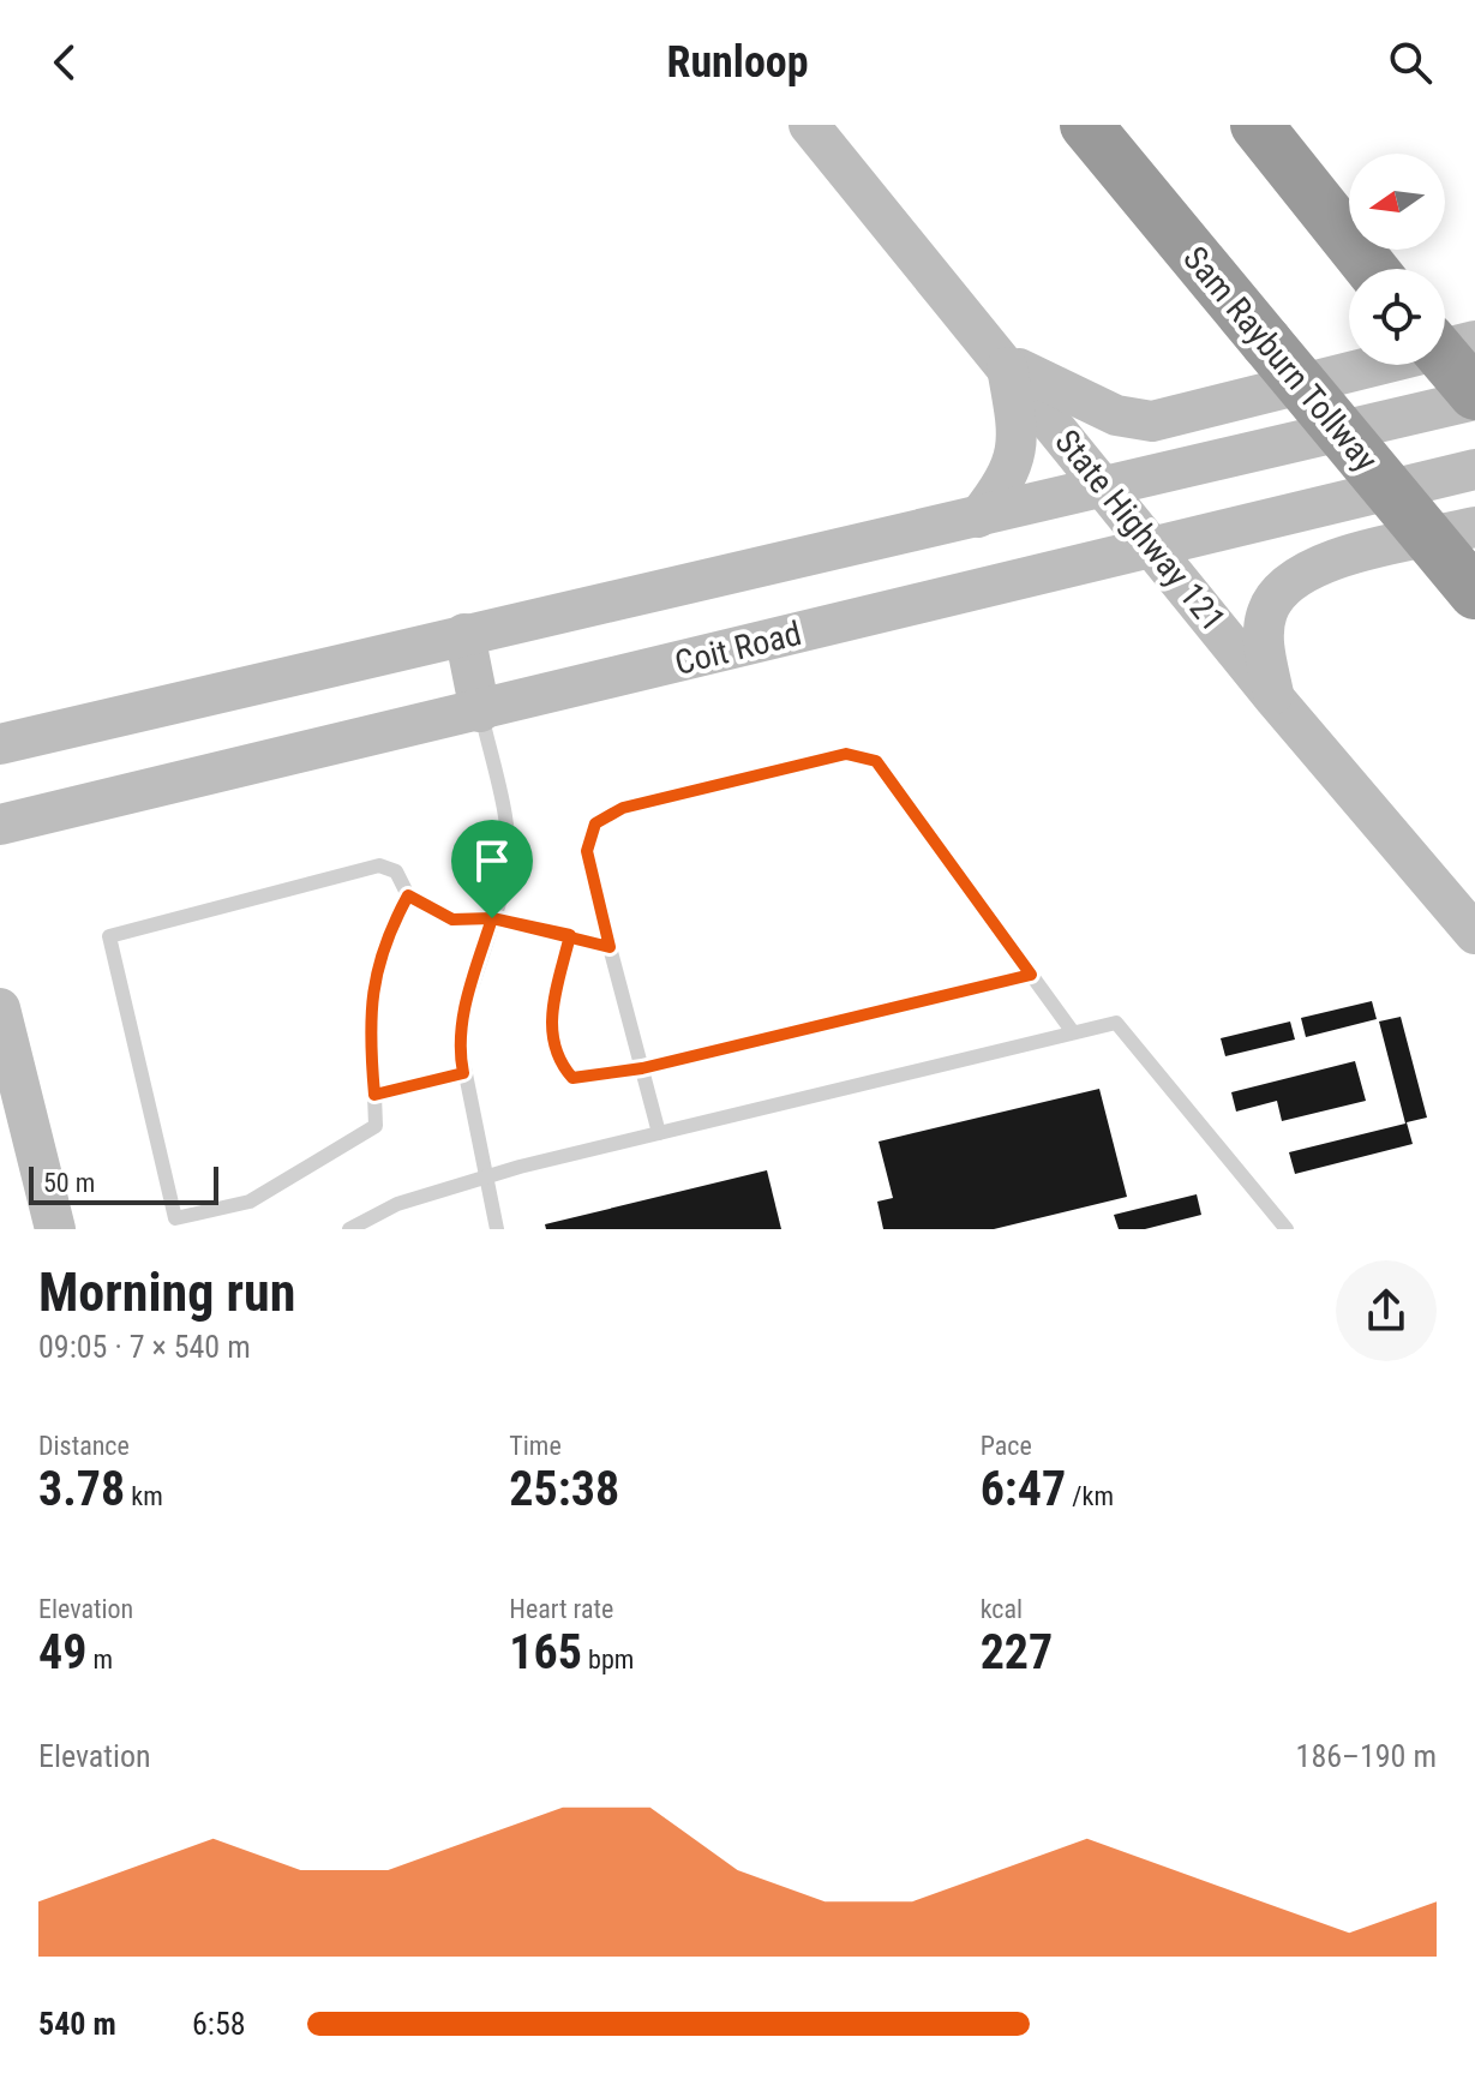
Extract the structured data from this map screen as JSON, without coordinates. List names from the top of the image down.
{
  "streets": {
    "highway": ["Sam Rayburn Tollway"],
    "main road": ["State Highway 121", "Coit Road"]
  },
  "crossings": [
    ["State Highway 121", "Coit Road"]
  ],
  "scale_bar": "50 m",
  "north": "left",
  "page": {
    "header": "Runloop",
    "scale": "50 m",
    "heading": ["Morning run", "09:05 · 7 × 540 m"],
    "stats": [
      ["Distance", "3.78 km"],
      ["Time", "25:38"],
      ["Pace", "6:47 /km"],
      ["Elevation", "49 m"],
      ["Heart rate", "165 bpm"],
      ["kcal", "227"]
    ],
    "chart": ["Elevation", "186–190 m"],
    "list": [
      {
        "name": "540 m",
        "note": "6:58"
      }
    ]
  }
}
